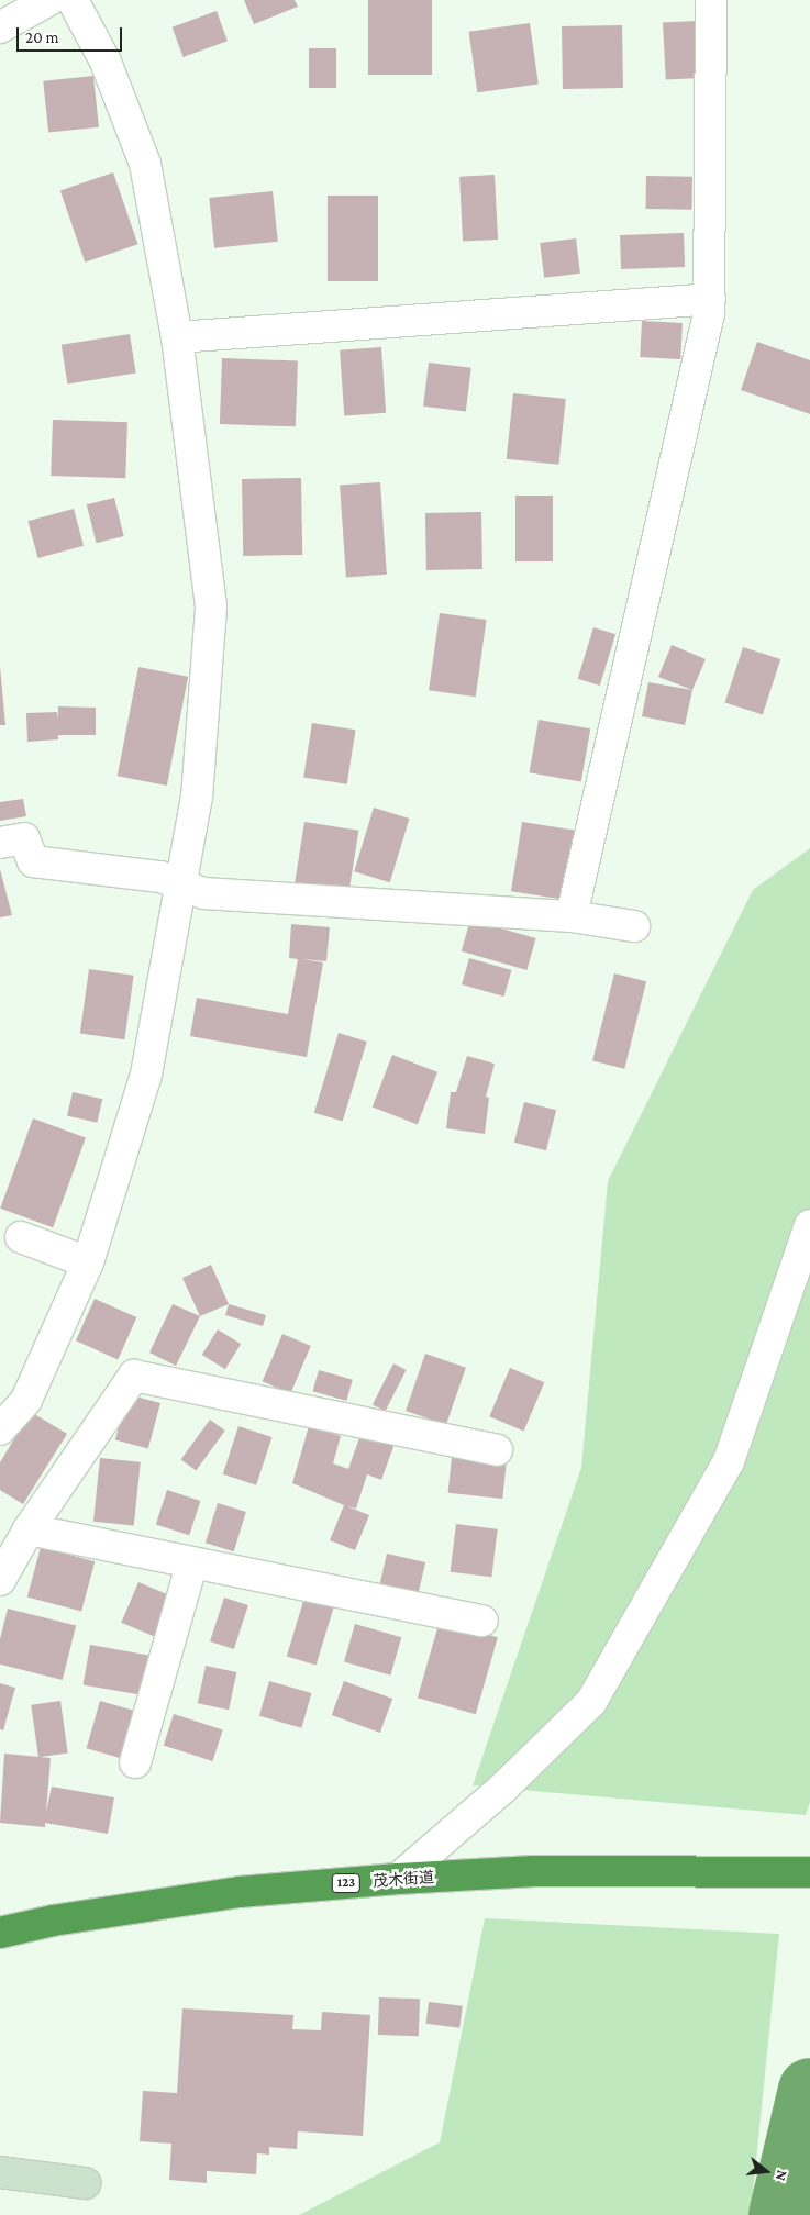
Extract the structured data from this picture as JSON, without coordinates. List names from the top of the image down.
{
  "streets": {
    "highway": ["茂木街道", "123"]
  },
  "scale_bar": "20 m",
  "north": "right"
}
